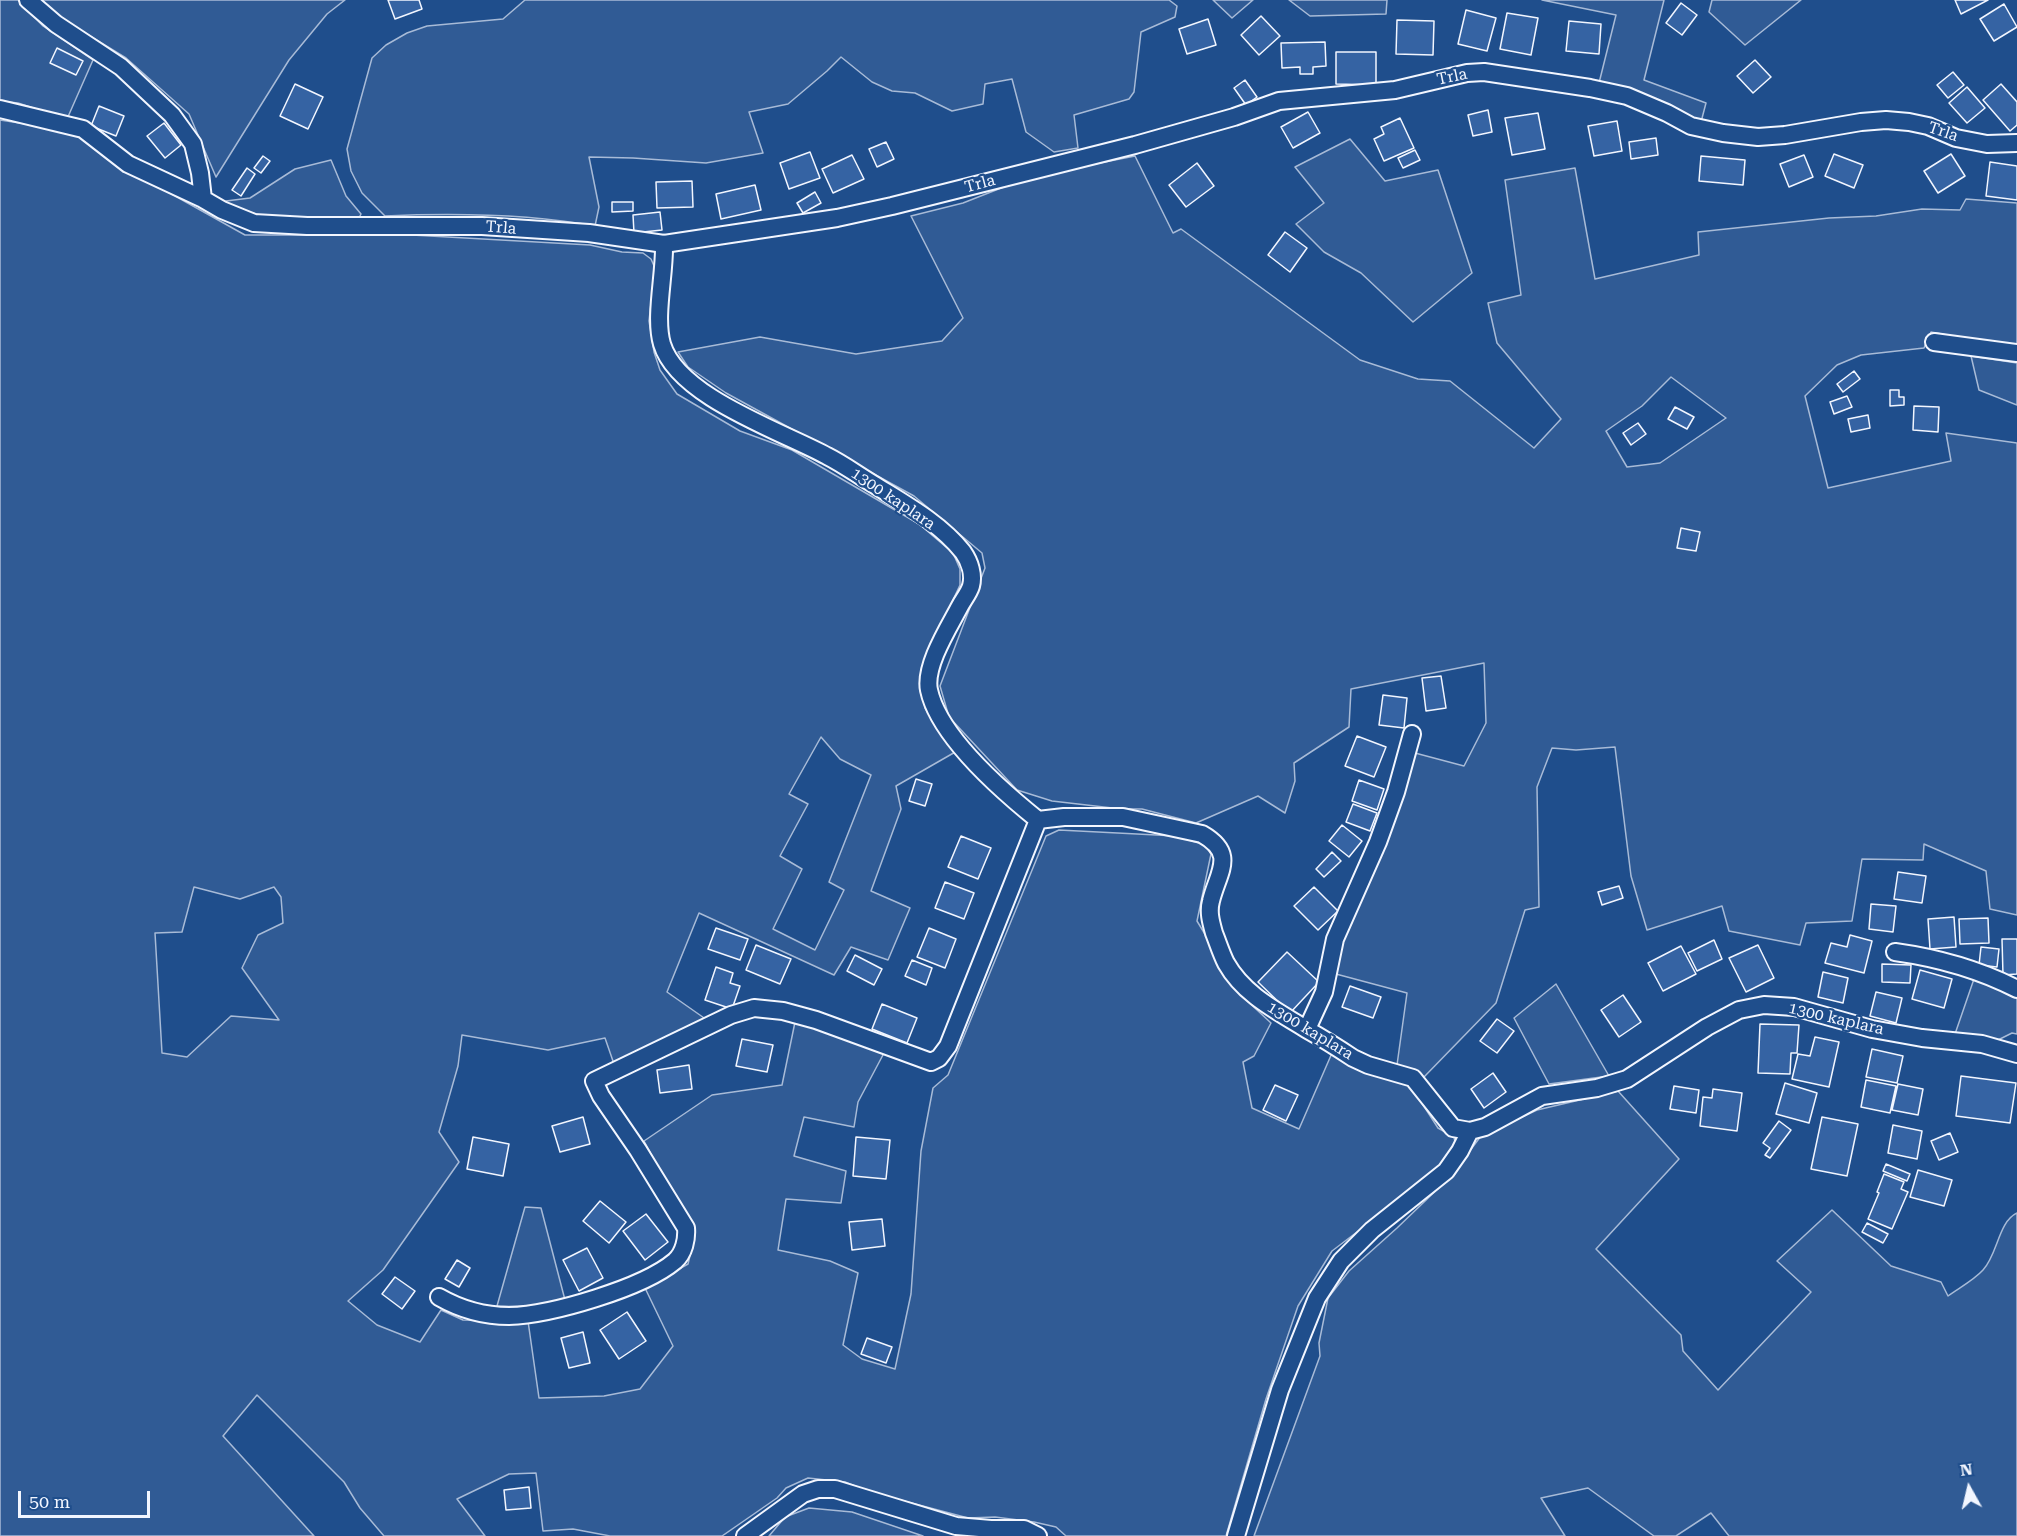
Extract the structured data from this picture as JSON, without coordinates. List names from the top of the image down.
{
  "streets": {
    "street": ["Trla", "1300 kaplara"]
  },
  "crossings": [
    ["Trla", "1300 kaplara"]
  ],
  "scale_bar": "50 m",
  "north": "top"
}
